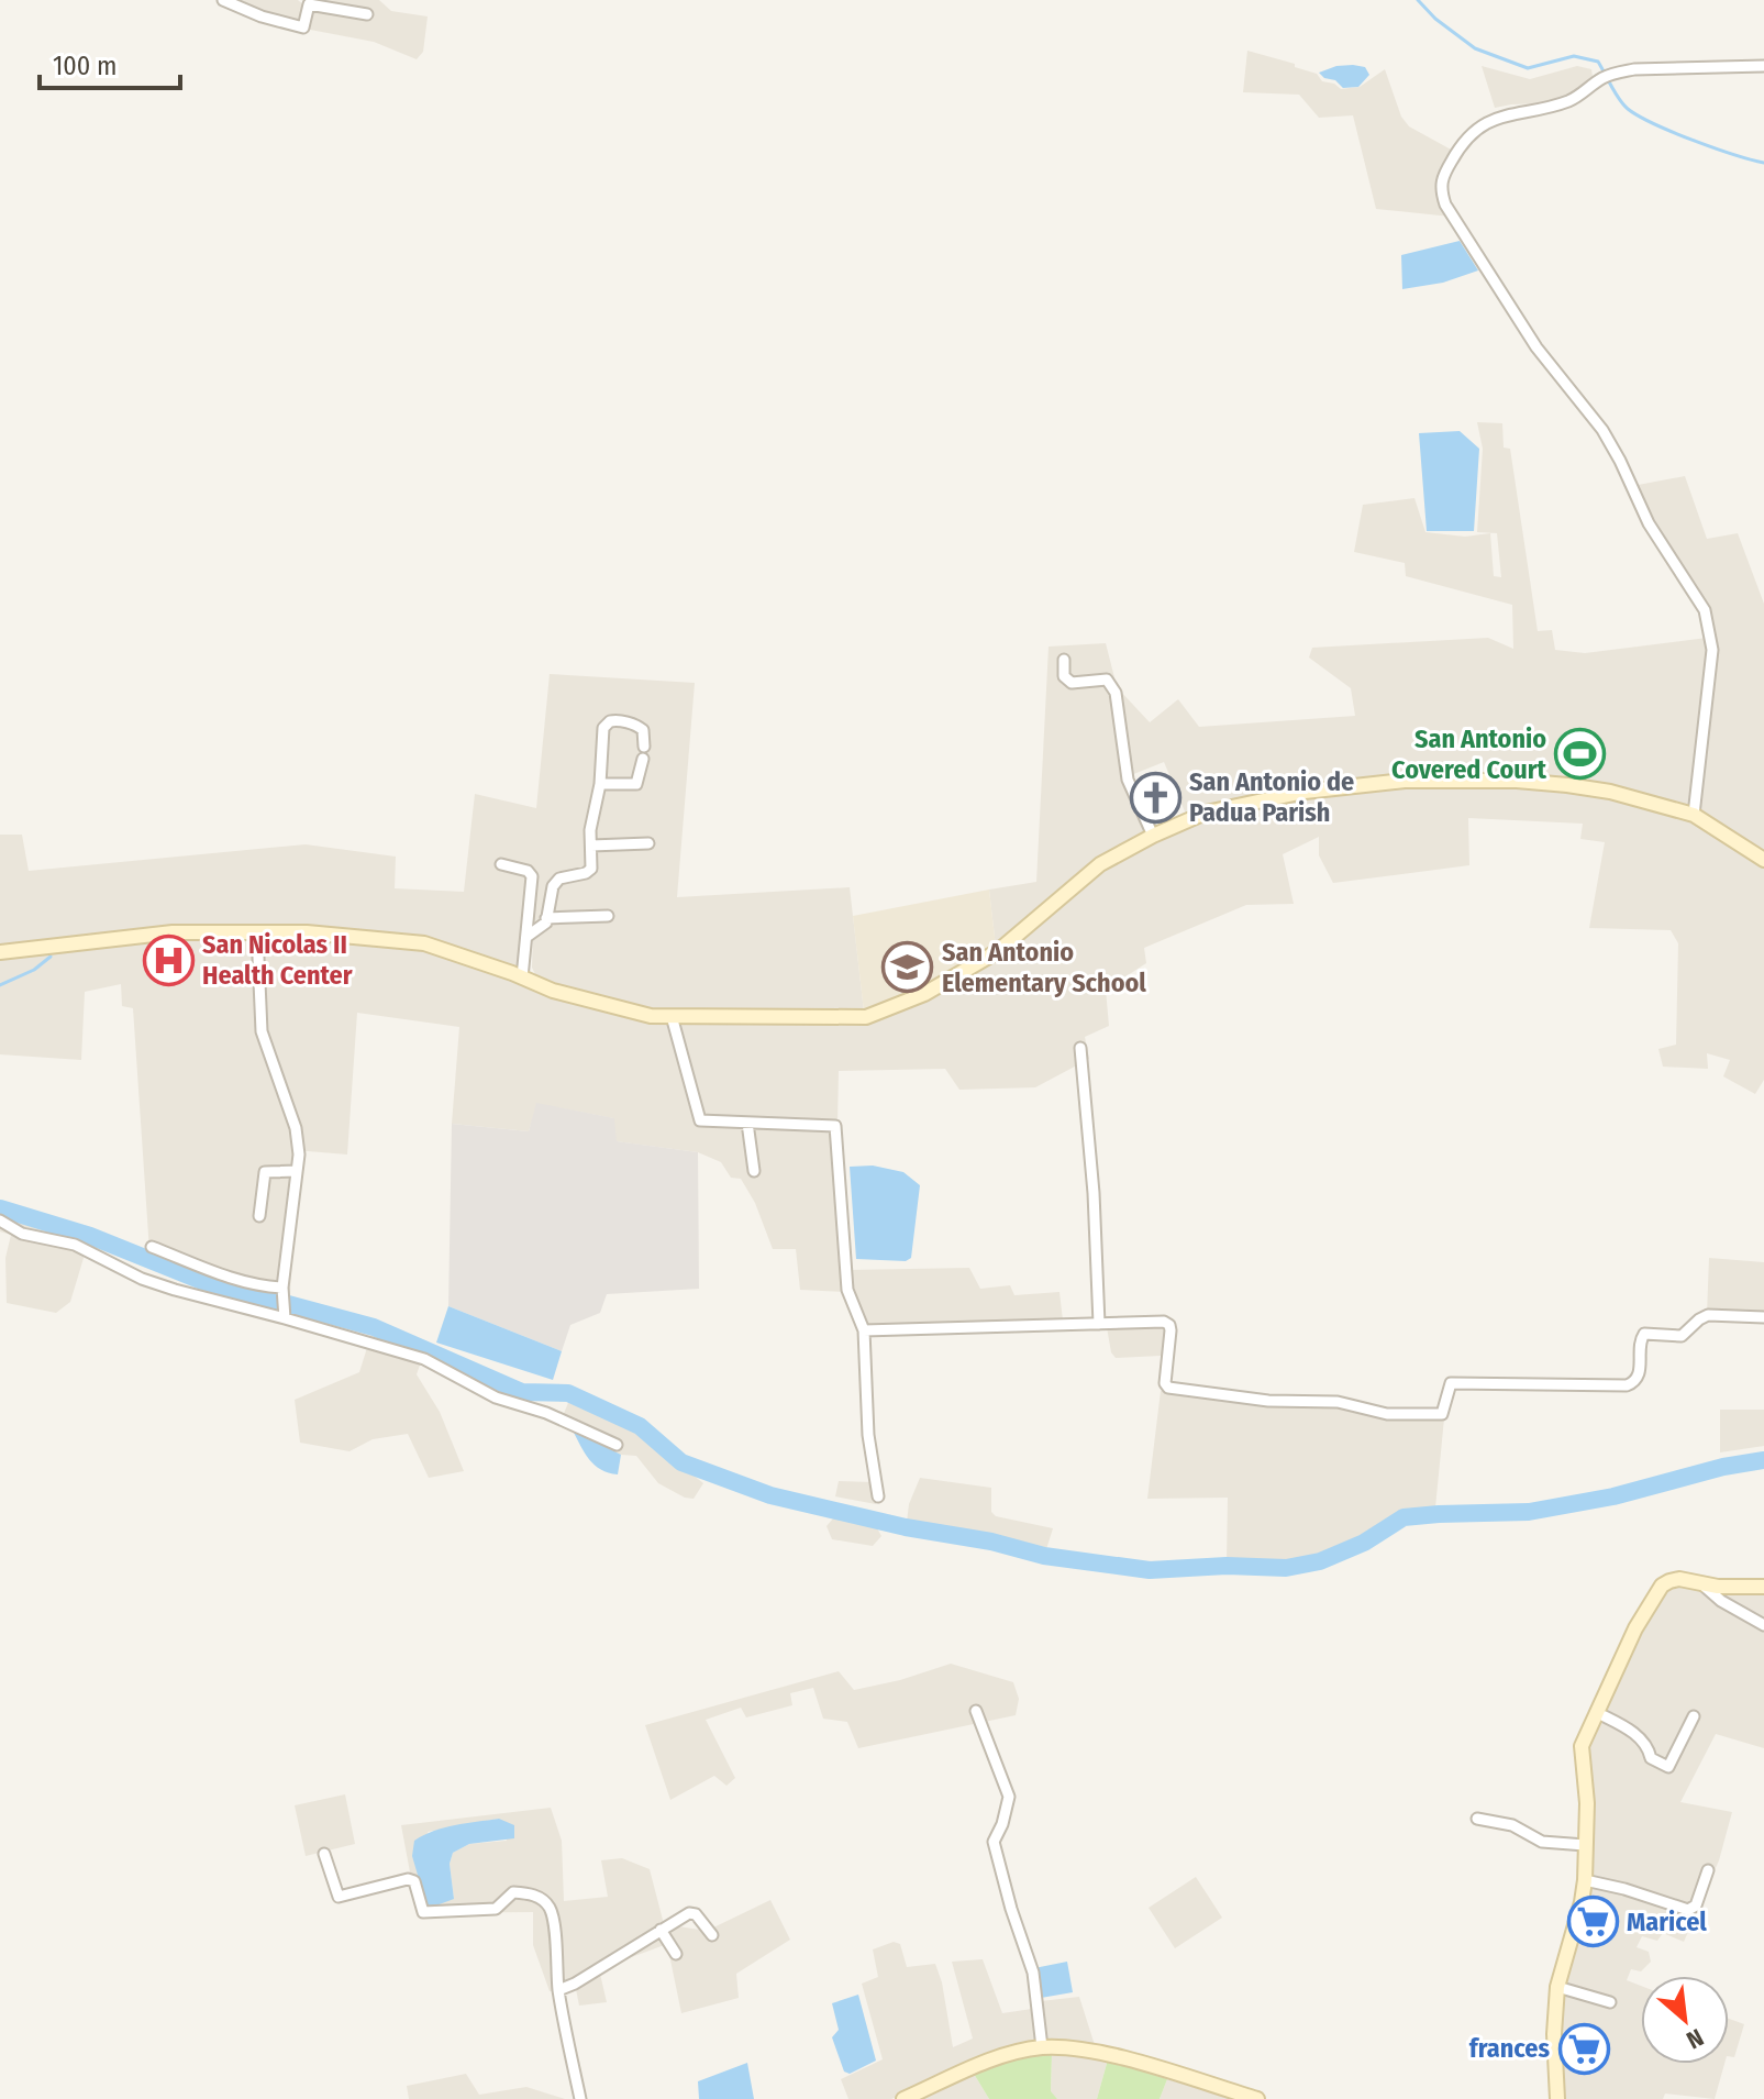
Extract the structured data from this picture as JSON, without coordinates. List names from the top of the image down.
{
  "places": {
    "sports": ["San Antonio Covered Court"],
    "church": ["San Antonio de Padua Parish"],
    "hospital": ["San Nicolas II Health Center"],
    "school or university": ["San Antonio Elementary School"],
    "supermarket": ["Maricel", "frances"]
  },
  "scale_bar": "100 m",
  "north": "bottom right"
}
